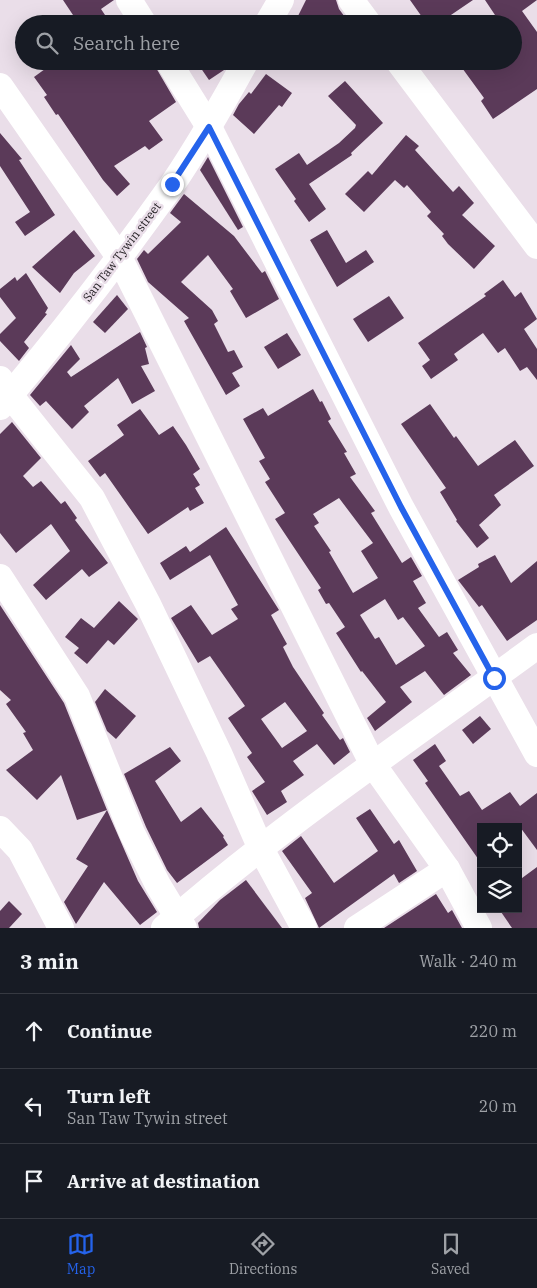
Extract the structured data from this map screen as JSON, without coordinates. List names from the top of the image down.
{
  "streets": {
    "street": ["San Taw Tywin street"]
  },
  "page": {
    "search": "Search here",
    "heading": ["3 min", "Walk · 240 m"],
    "list": [
      ["Continue", "220 m"],
      ["Turn left", "San Taw Tywin street", "20 m"],
      "Arrive at destination"
    ],
    "nav": ["Map", "Directions", "Saved"]
  }
}
